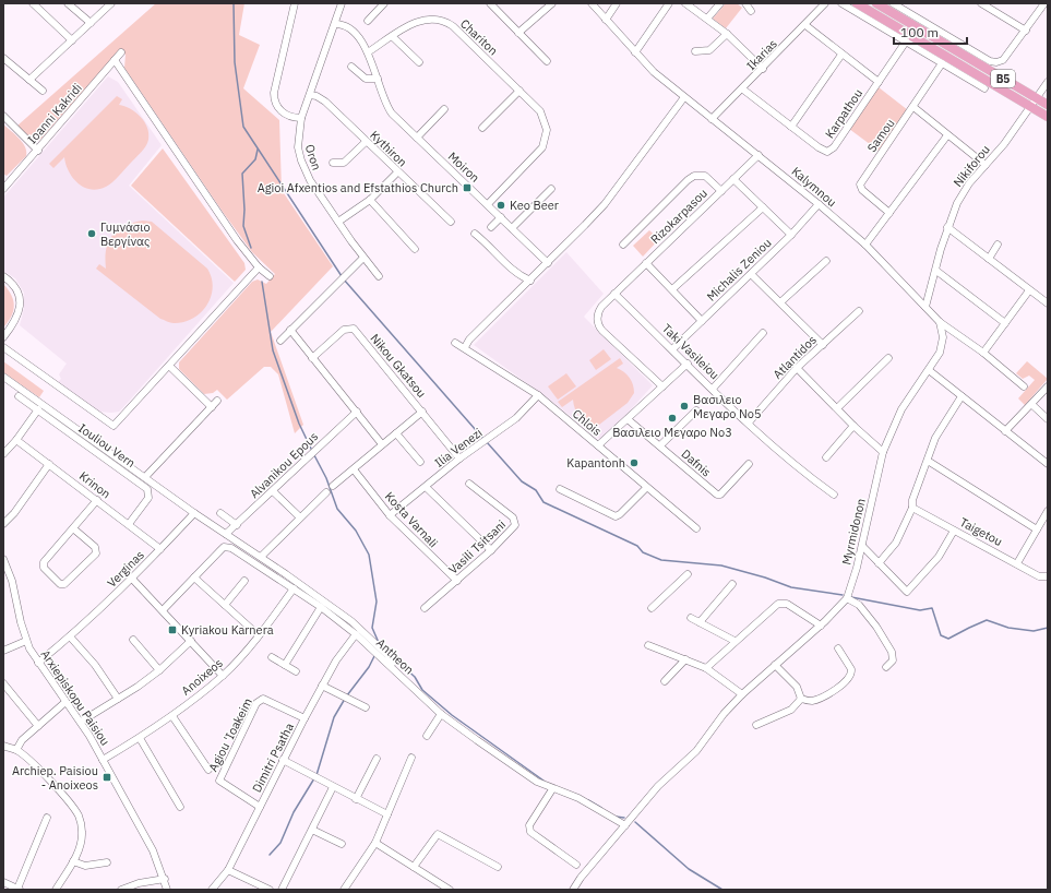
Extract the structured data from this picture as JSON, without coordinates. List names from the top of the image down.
{
  "streets": {
    "main road": ["B5"],
    "street": [
      "Chariton",
      "Ikarias",
      "Ioanni Kakridi",
      "Karpathou",
      "Samou",
      "Kythiron",
      "Oron",
      "Nikiforou",
      "Moiron",
      "Kalymnou",
      "Rizokarpasou",
      "Michalis Zeniou",
      "Taki Vasileiou",
      "Atlantidos",
      "Nikou Gkatsou",
      "Chlois",
      "Iouliou Vern",
      "Ilia Venezi",
      "Dafnis",
      "Alvanikou Epous",
      "Krinon",
      "Kosta Varnali",
      "Myrmidonon",
      "Taigetou",
      "Vasili Tsitsani",
      "Verginas",
      "Antheon",
      "Anoixeos",
      "Arxiepiskopu Paisiou",
      "Agiou 'Ioakeim",
      "Dimitri Psatha"
    ]
  },
  "crossings": [
    ["Chariton", "Moiron"],
    ["Ikarias", "Karpathou"],
    ["Ikarias", "Kalymnou"],
    ["B5", "Nikiforou"],
    ["Kythiron", "Oron"],
    ["Oron", "Moiron"],
    ["Nikiforou", "Kalymnou"],
    ["Kalymnou", "Rizokarpasou"],
    ["Kalymnou", "Michalis Zeniou"],
    ["Kalymnou", "Myrmidonon"],
    ["Rizokarpasou", "Taki Vasileiou"],
    ["Michalis Zeniou", "Taki Vasileiou"],
    ["Taki Vasileiou", "Atlantidos"],
    ["Nikou Gkatsou", "Ilia Venezi"],
    ["Chlois", "Ilia Venezi"],
    ["Iouliou Vern", "Krinon"],
    ["Ilia Venezi", "Kosta Varnali"],
    ["Krinon", "Verginas"],
    ["Kosta Varnali", "Vasili Tsitsani"],
    ["Myrmidonon", "Antheon"],
    ["Verginas", "Arxiepiskopu Paisiou"],
    ["Antheon", "Anoixeos"],
    ["Antheon", "Dimitri Psatha"],
    ["Anoixeos", "Arxiepiskopu Paisiou"],
    ["Agiou 'Ioakeim", "Dimitri Psatha"]
  ],
  "places": {
    "transit": ["Agioi Afxentios and Efstathios Church", "Kyriakou Karnera", "Archiep. Paisiou - Anoixeos"],
    "other": [
      "Keo Beer",
      "Γυμνάσιο Βεργίνας",
      "Βασιλειο Μεγαρο Νο5",
      "Βασιλειο Μεγαρο Νο3",
      "Kapantonh"
    ]
  },
  "scale_bar": "100 m"
}
